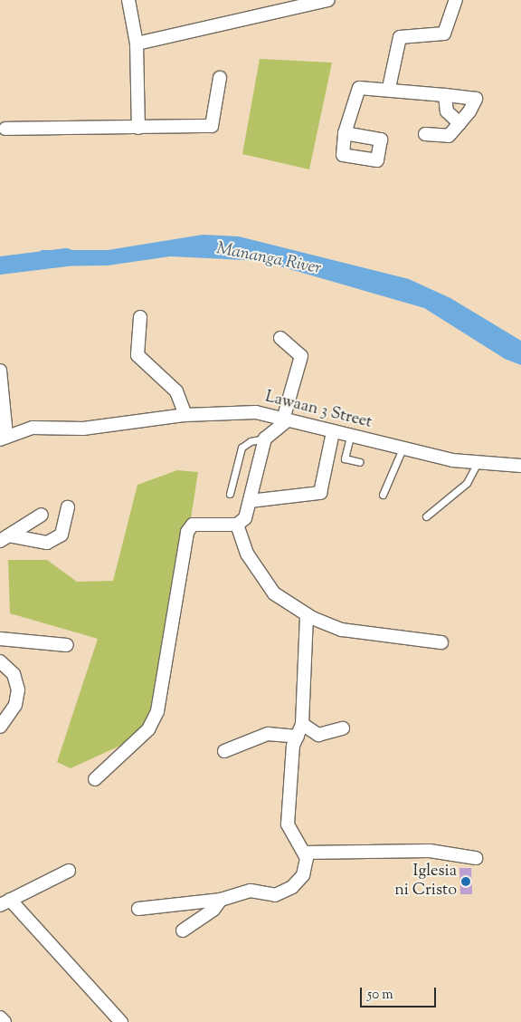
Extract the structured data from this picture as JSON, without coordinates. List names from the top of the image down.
{
  "streets": {
    "street": ["Lawaan 3 Street"]
  },
  "water": ["Mananga River"],
  "places": ["Iglesia ni Cristo"],
  "scale_bar": "50 m"
}
